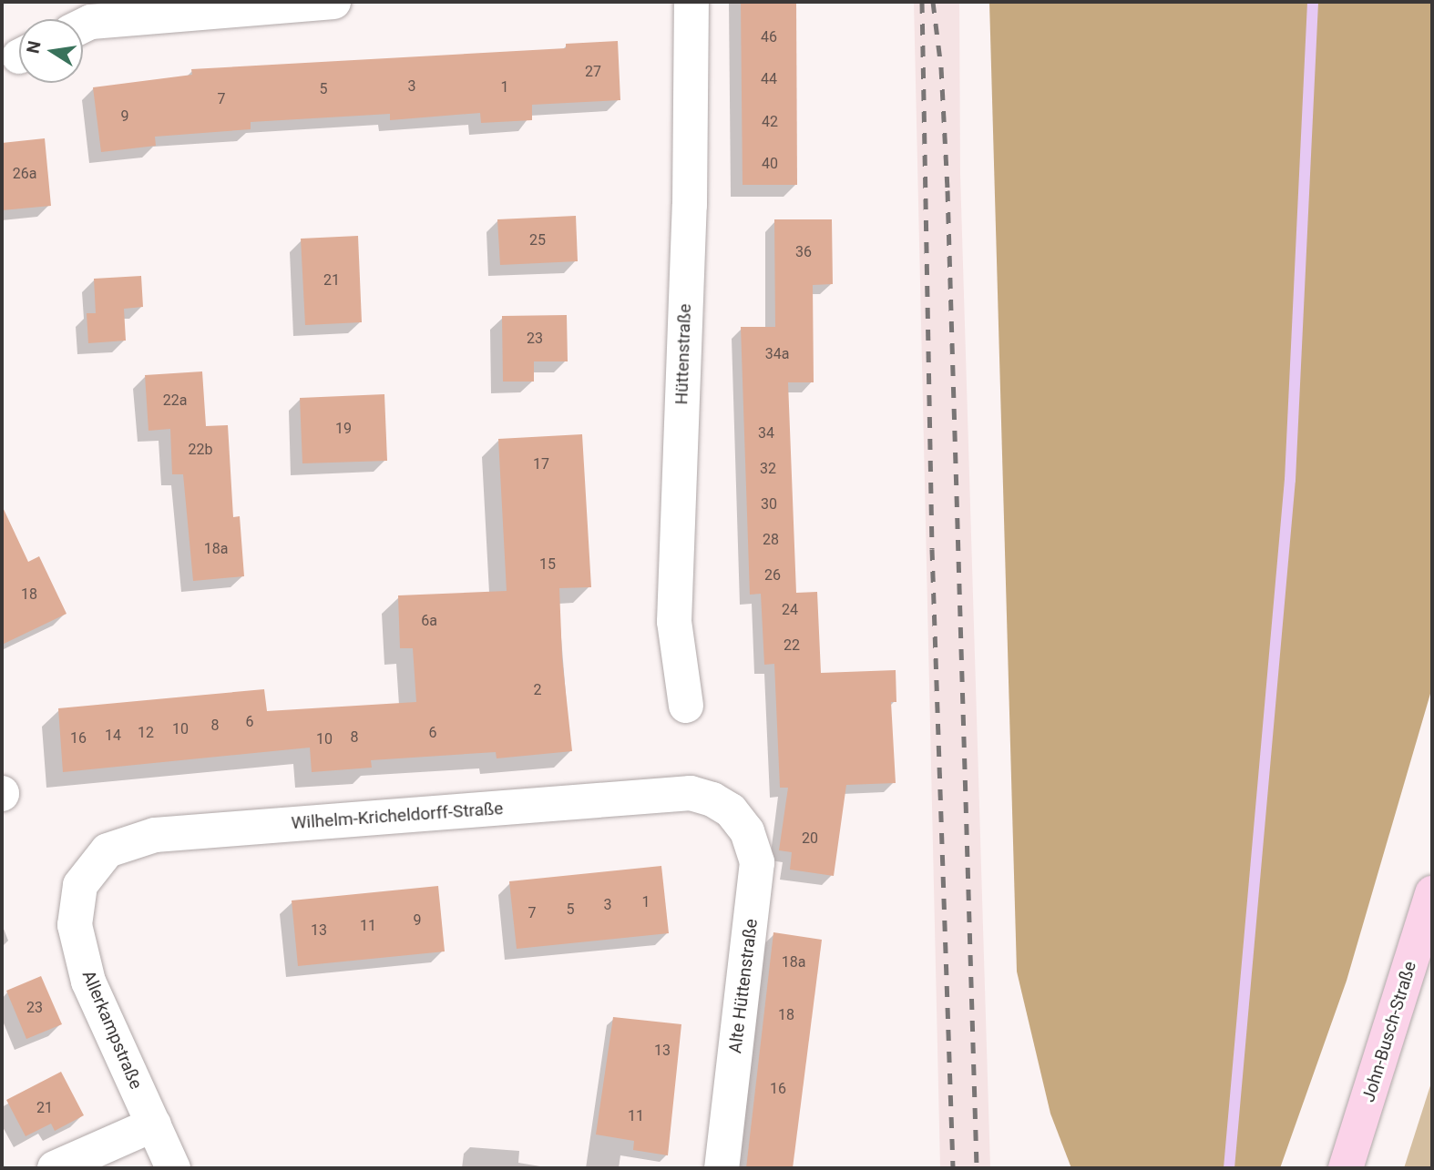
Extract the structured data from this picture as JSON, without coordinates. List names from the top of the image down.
{
  "streets": {
    "main road": ["John-Busch-Straße"],
    "street": [
      "Hüttenstraße",
      "Wilhelm-Kricheldorff-Straße",
      "Alte Hüttenstraße",
      "Allerkampstraße"
    ]
  },
  "crossings": [
    ["Wilhelm-Kricheldorff-Straße", "Alte Hüttenstraße"],
    ["Wilhelm-Kricheldorff-Straße", "Allerkampstraße"]
  ],
  "house_numbers": [
    "46",
    "27",
    "44",
    "3",
    "1",
    "5",
    "7",
    "9",
    "42",
    "40",
    "26a",
    "25",
    "36",
    "21",
    "23",
    "34a",
    "22a",
    "19",
    "34",
    "22b",
    "17",
    "32",
    "30",
    "28",
    "18a",
    "15",
    "26",
    "18",
    "24",
    "6a",
    "22",
    "2",
    "6",
    "8",
    "10",
    "12",
    "6",
    "14",
    "8",
    "16",
    "10",
    "20",
    "1",
    "3",
    "5",
    "7",
    "9",
    "11",
    "13",
    "18a",
    "23",
    "18",
    "13",
    "16",
    "21",
    "11"
  ],
  "north": "left"
}
